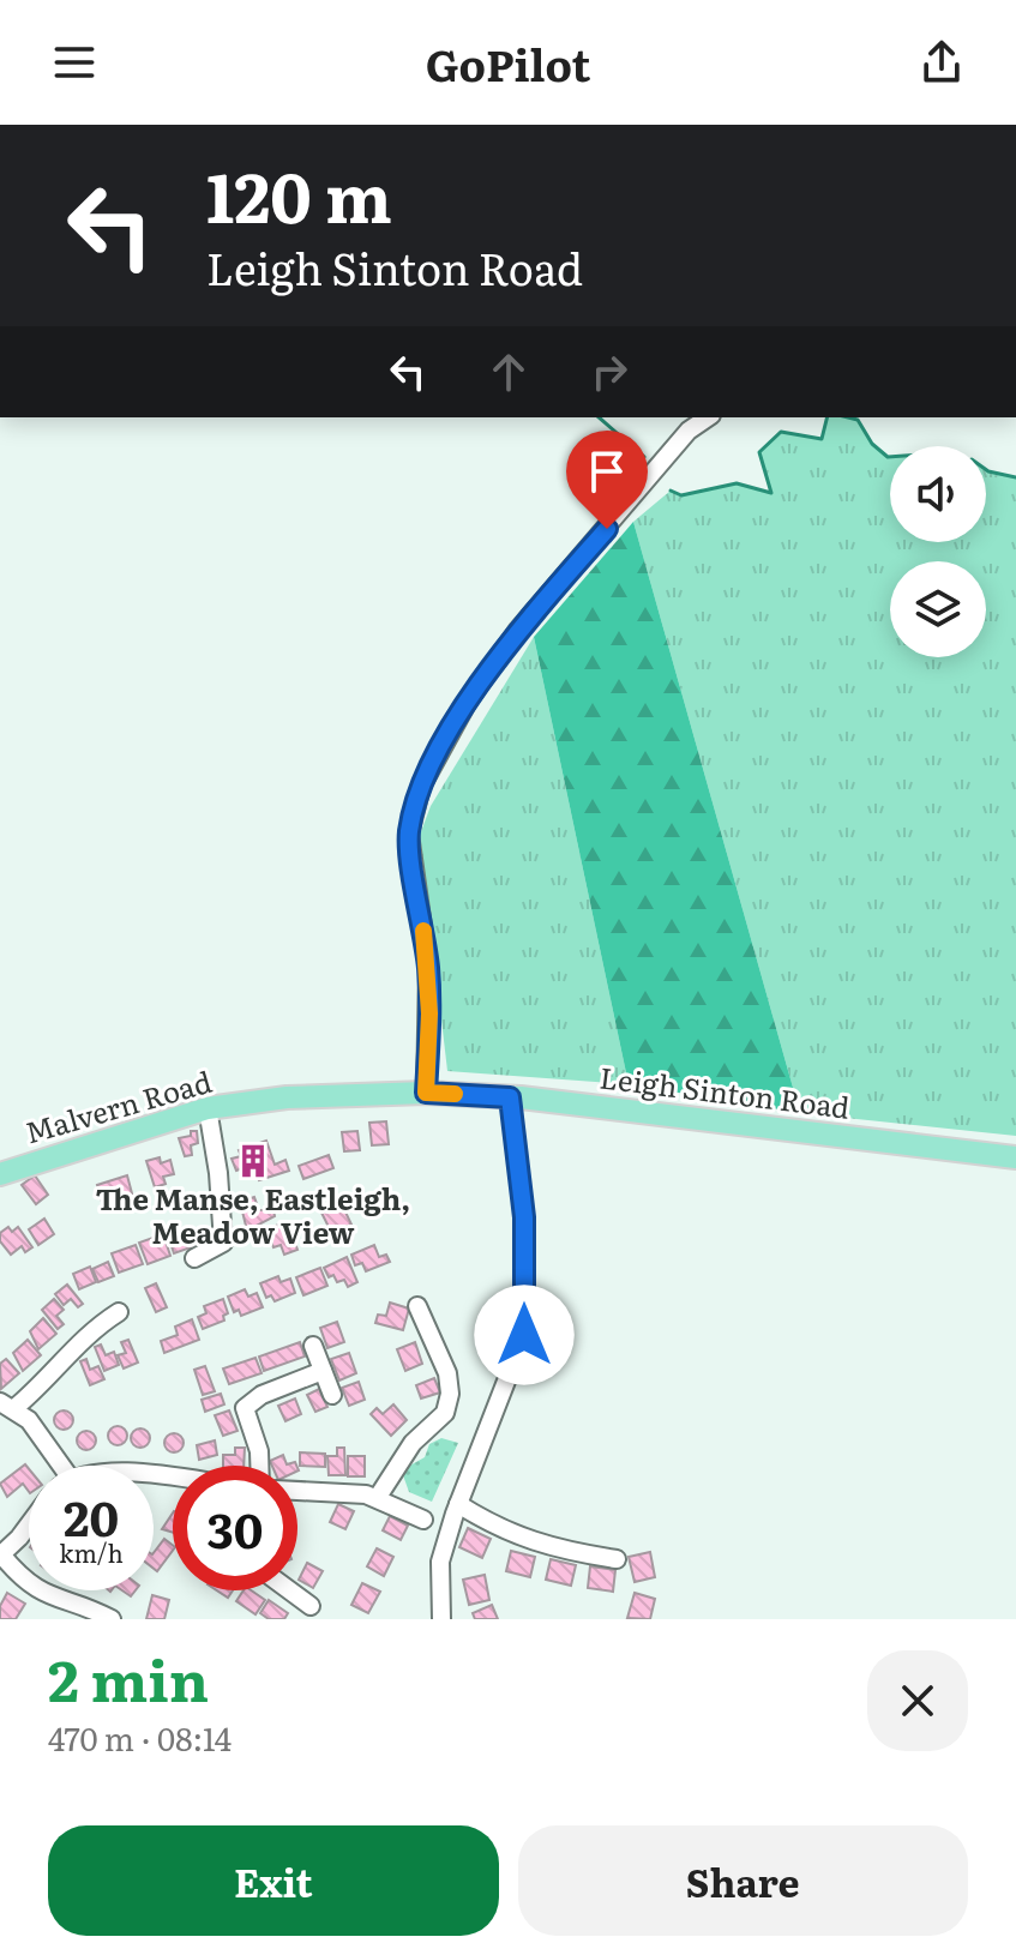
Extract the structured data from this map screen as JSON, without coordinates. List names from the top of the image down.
{
  "streets": {
    "main road": ["Leigh Sinton Road", "Malvern Road"]
  },
  "crossings": [
    ["Leigh Sinton Road", "Malvern Road"]
  ],
  "places": {
    "building": ["The Manse, Eastleigh, Meadow View"]
  },
  "page": {
    "header": "GoPilot",
    "turn": ["120 m", "Leigh Sinton Road"],
    "speed": "20 km/h",
    "limit": "30",
    "heading": ["2 min", "470 m · 08:14"],
    "buttons": ["Exit", "Share"]
  }
}
